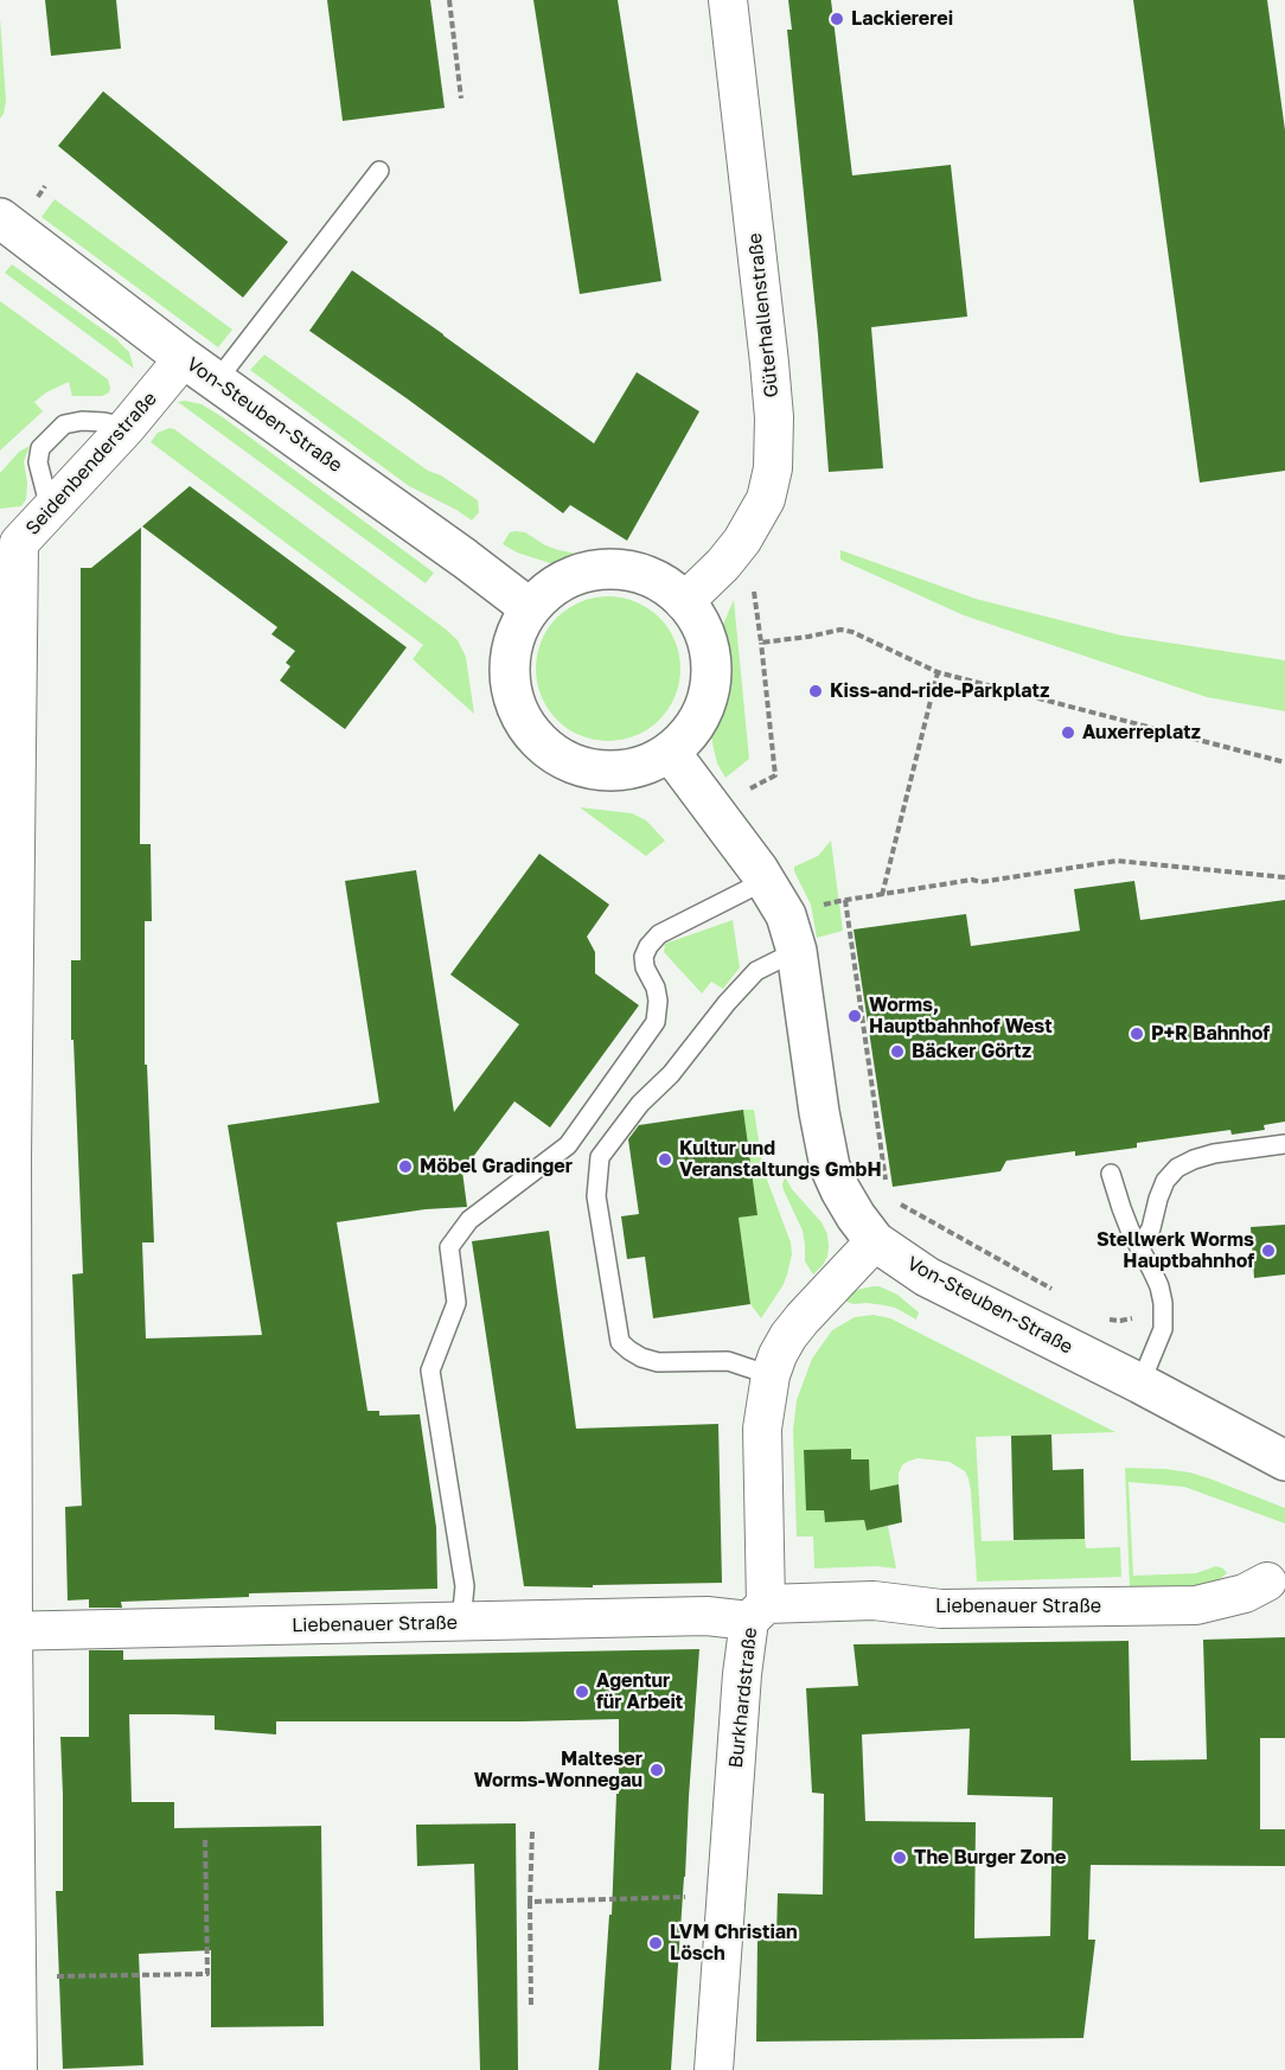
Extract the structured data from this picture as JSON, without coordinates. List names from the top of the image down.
{
  "streets": {
    "street": [
      "Güterhallenstraße",
      "Von-Steuben-Straße",
      "Seidenbenderstraße",
      "Liebenauer Straße",
      "Burkhardstraße"
    ]
  },
  "crossings": [
    ["Güterhallenstraße", "Von-Steuben-Straße"],
    ["Von-Steuben-Straße", "Seidenbenderstraße"],
    ["Von-Steuben-Straße", "Burkhardstraße"],
    ["Seidenbenderstraße", "Liebenauer Straße"],
    ["Liebenauer Straße", "Burkhardstraße"]
  ],
  "places": [
    "Lackiererei",
    "Kiss-and-ride-Parkplatz",
    "Auxerreplatz",
    "Worms, Hauptbahnhof West",
    "P+R Bahnhof",
    "Bäcker Görtz",
    "Kultur und Veranstaltungs GmbH",
    "Möbel Gradinger",
    "Stellwerk Worms Hauptbahnhof",
    "Agentur für Arbeit",
    "Malteser Worms-Wonnegau",
    "The Burger Zone",
    "LVM Christian Lösch"
  ]
}
